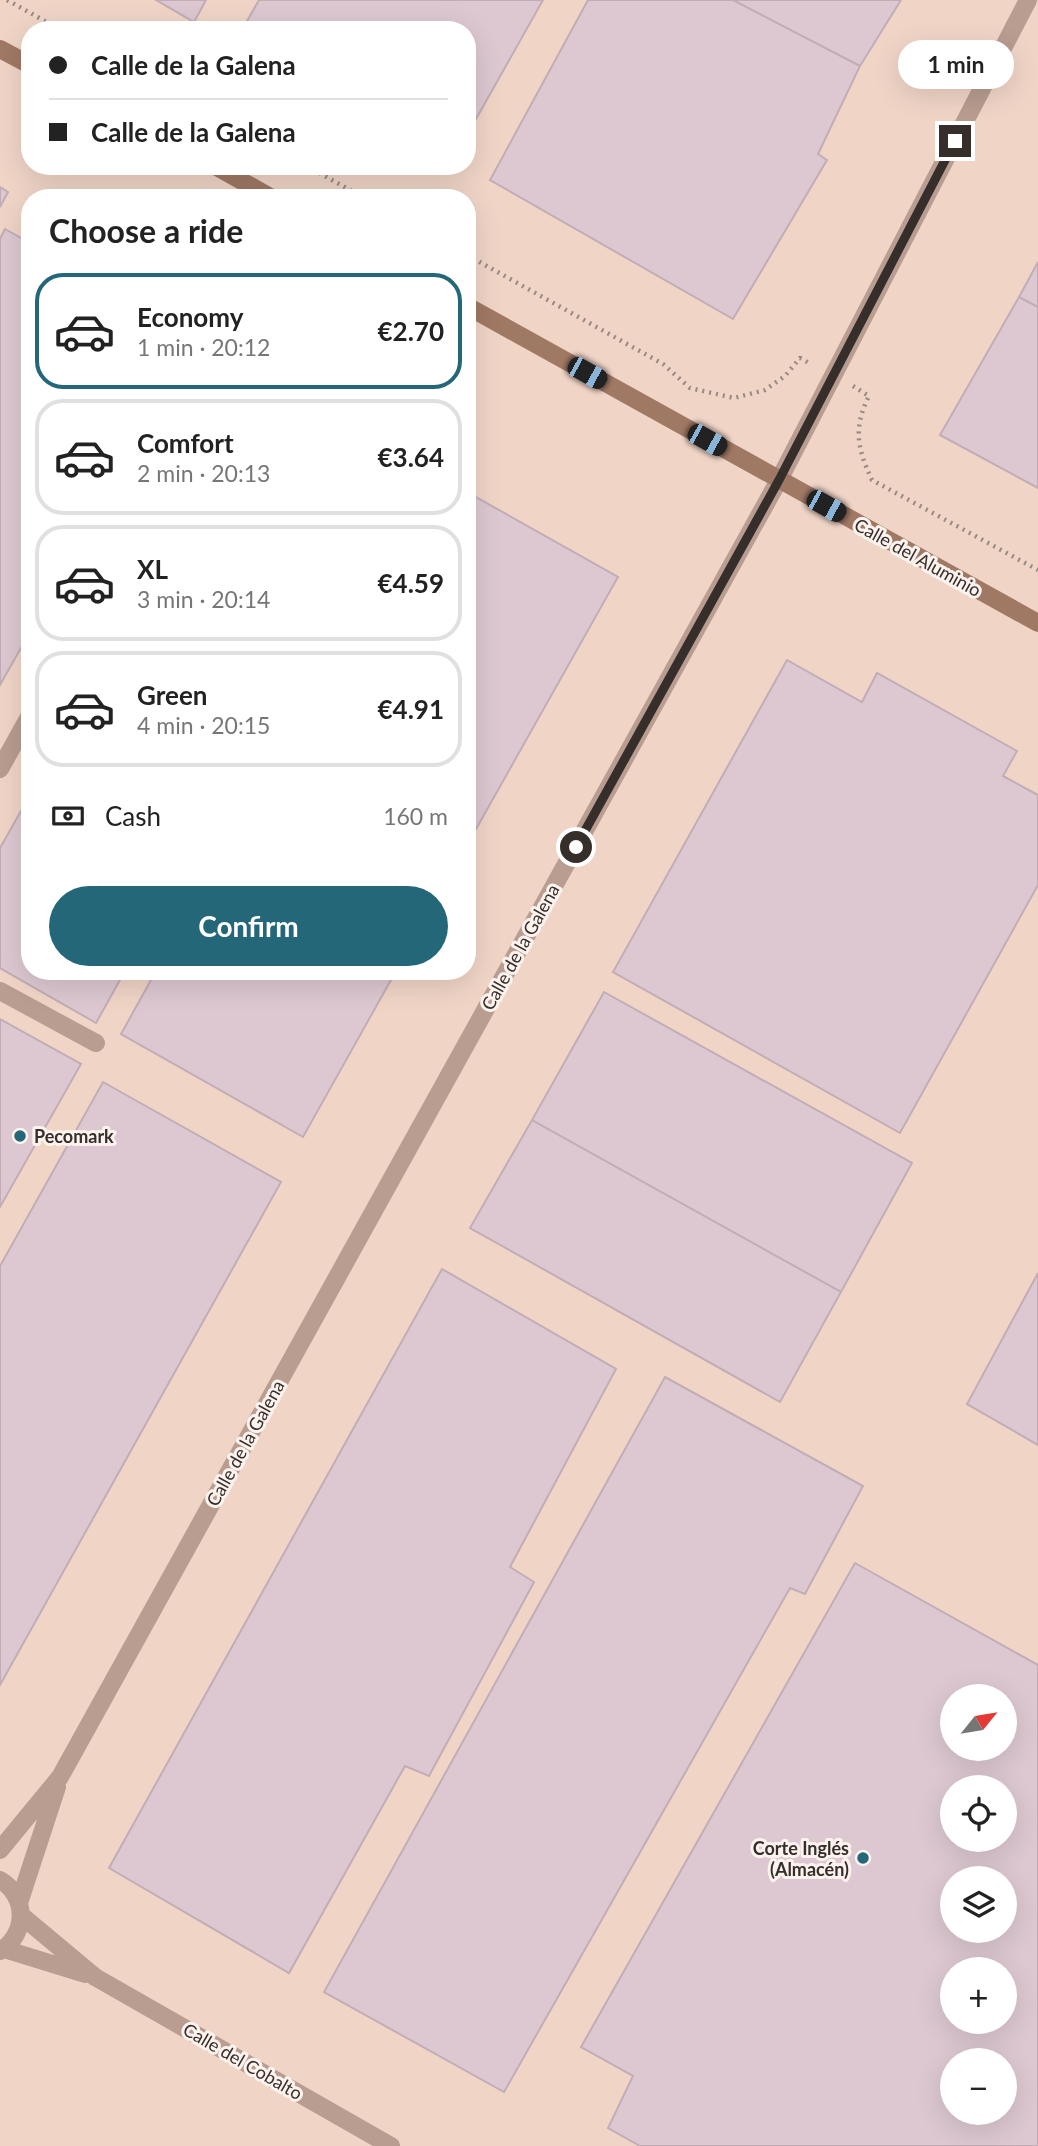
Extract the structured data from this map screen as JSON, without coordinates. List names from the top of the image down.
{
  "streets": {
    "street": ["Calle del Aluminio", "Calle de la Galena", "Calle del Cobalto"]
  },
  "crossings": [
    ["Calle del Aluminio", "Calle de la Galena"],
    ["Calle de la Galena", "Calle del Cobalto"]
  ],
  "places": ["Pecomark", "Corte Inglés (Almacén)"],
  "north": "top right",
  "page": {
    "banner": ["Calle de la Galena", "Calle de la Galena"],
    "bubble": "1 min",
    "heading": "Choose a ride",
    "list": [
      {
        "name": "Economy",
        "note": "1 min · 20:12",
        "value": "€2.70"
      },
      {
        "name": "Comfort",
        "note": "2 min · 20:13",
        "value": "€3.64"
      },
      {
        "name": "XL",
        "note": "3 min · 20:14",
        "value": "€4.59"
      },
      {
        "name": "Green",
        "note": "4 min · 20:15",
        "value": "€4.91"
      }
    ],
    "pay": ["Cash", "160 m"],
    "buttons": "Confirm",
    "map_buttons": ["+", "−"]
  }
}
